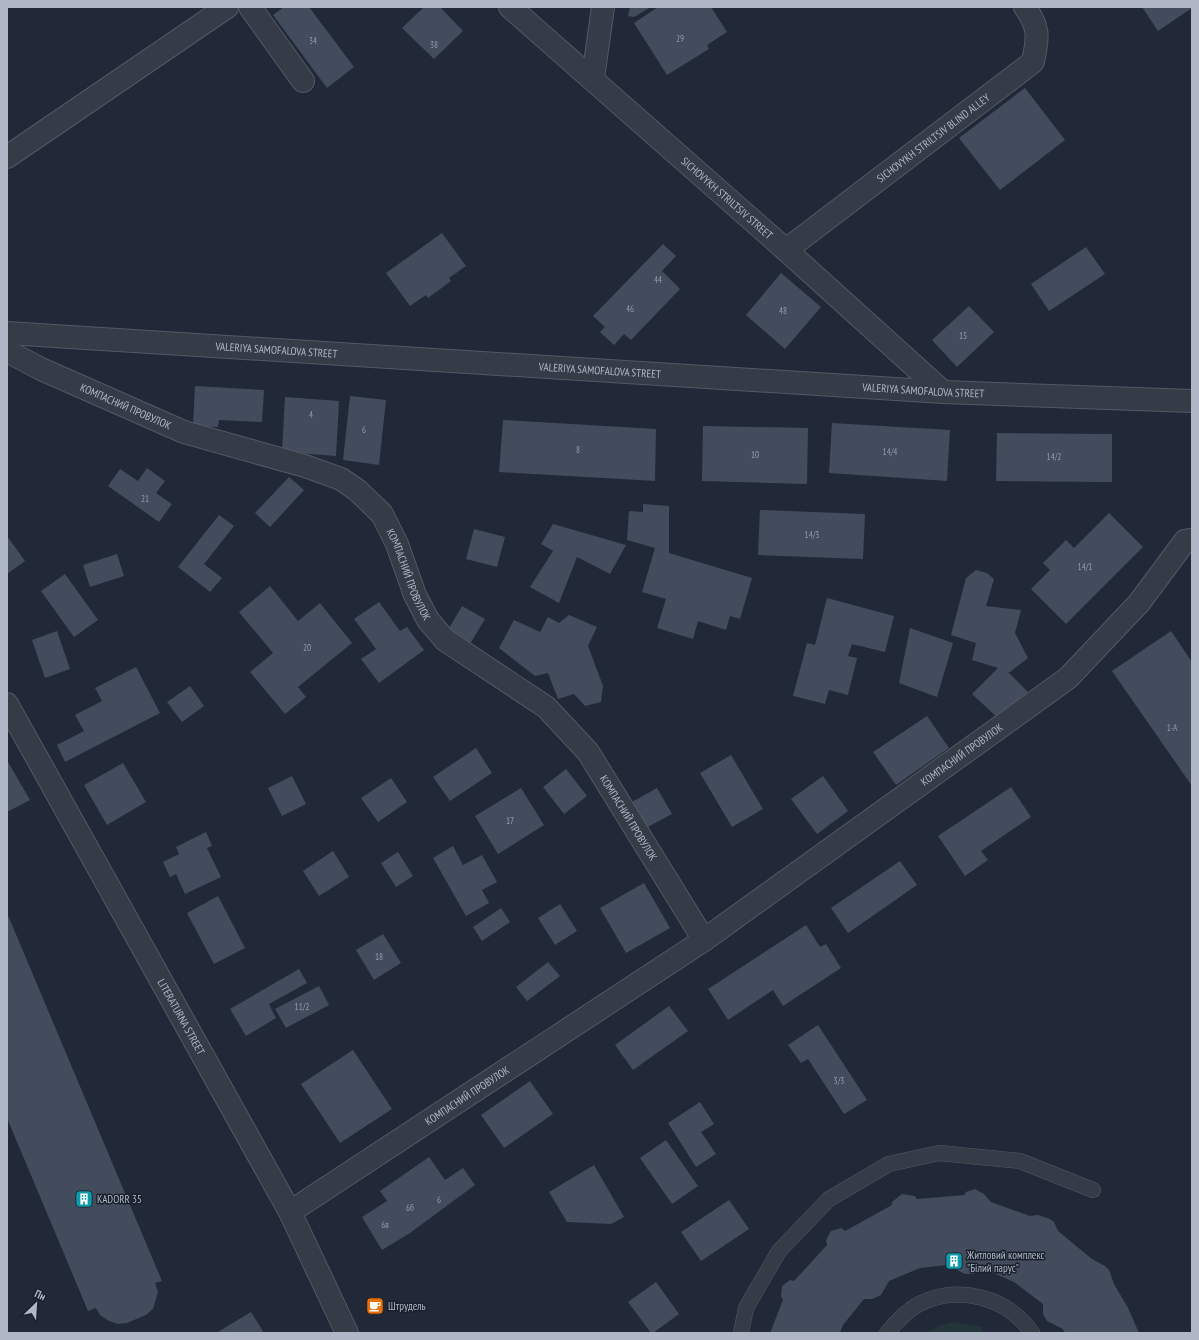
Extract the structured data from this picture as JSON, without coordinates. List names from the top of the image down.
{
  "streets": {
    "street": [
      "SICHOVYKH STRILTSIV BLIND ALLEY",
      "SICHOVYKH STRILTSIV STREET",
      "VALERIYA SAMOFALOVA STREET",
      "КОМПАСНИЙ ПРОВУЛОК",
      "LITERATURNA STREET"
    ]
  },
  "crossings": [
    ["SICHOVYKH STRILTSIV BLIND ALLEY", "SICHOVYKH STRILTSIV STREET"],
    ["SICHOVYKH STRILTSIV STREET", "VALERIYA SAMOFALOVA STREET"],
    ["КОМПАСНИЙ ПРОВУЛОК", "LITERATURNA STREET"]
  ],
  "places": {
    "building": ["KADORR 35", "Житловий комплекс \"Білий парус\""],
    "cafe": ["Штрудель"]
  },
  "house_numbers": [
    "29",
    "34",
    "38",
    "44",
    "46",
    "48",
    "15",
    "4",
    "6",
    "8",
    "14/4",
    "10",
    "14/2",
    "21",
    "14/3",
    "14/1",
    "20",
    "1-А",
    "17",
    "18",
    "11/2",
    "3/3",
    "6",
    "6б",
    "6в"
  ],
  "north": "top right"
}
